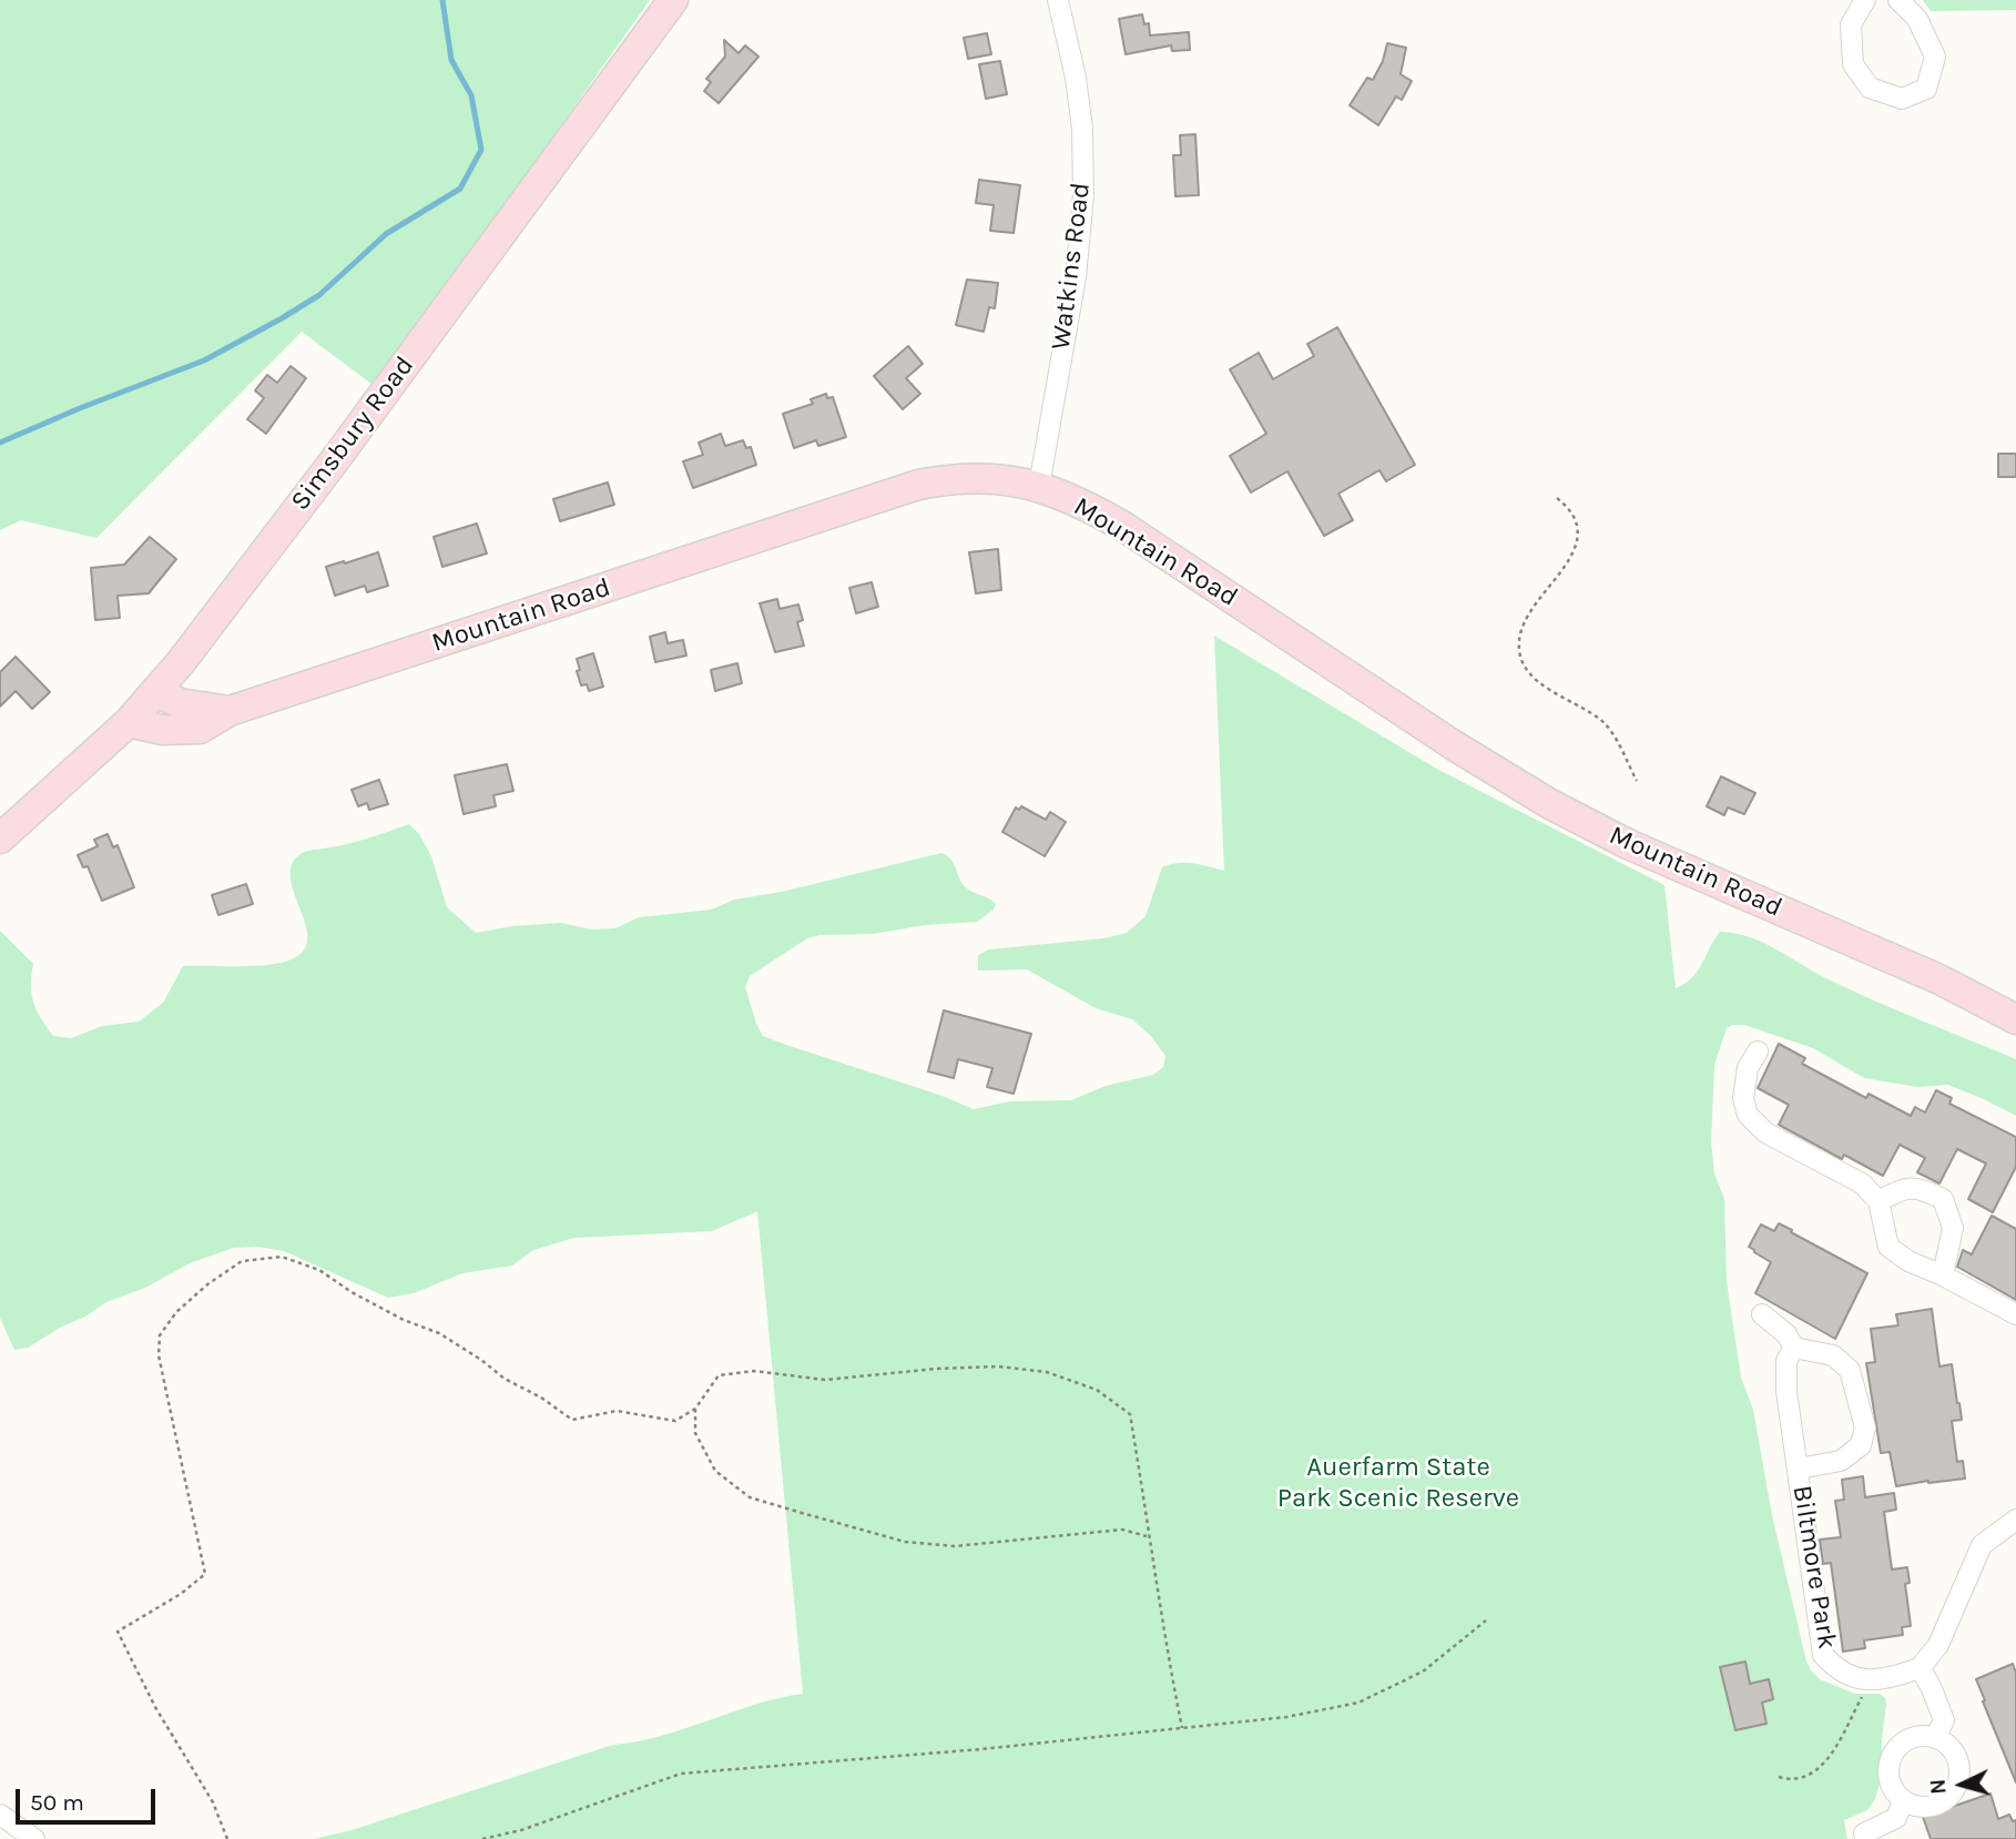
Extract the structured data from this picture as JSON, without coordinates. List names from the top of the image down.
{
  "streets": {
    "main road": ["Simsbury Road", "Mountain Road"],
    "street": ["Watkins Road", "Biltmore Park"]
  },
  "crossings": [
    ["Watkins Road", "Mountain Road"],
    ["Simsbury Road", "Mountain Road"]
  ],
  "parks": ["Auerfarm State Park Scenic Reserve"],
  "scale_bar": "50 m",
  "north": "left"
}
